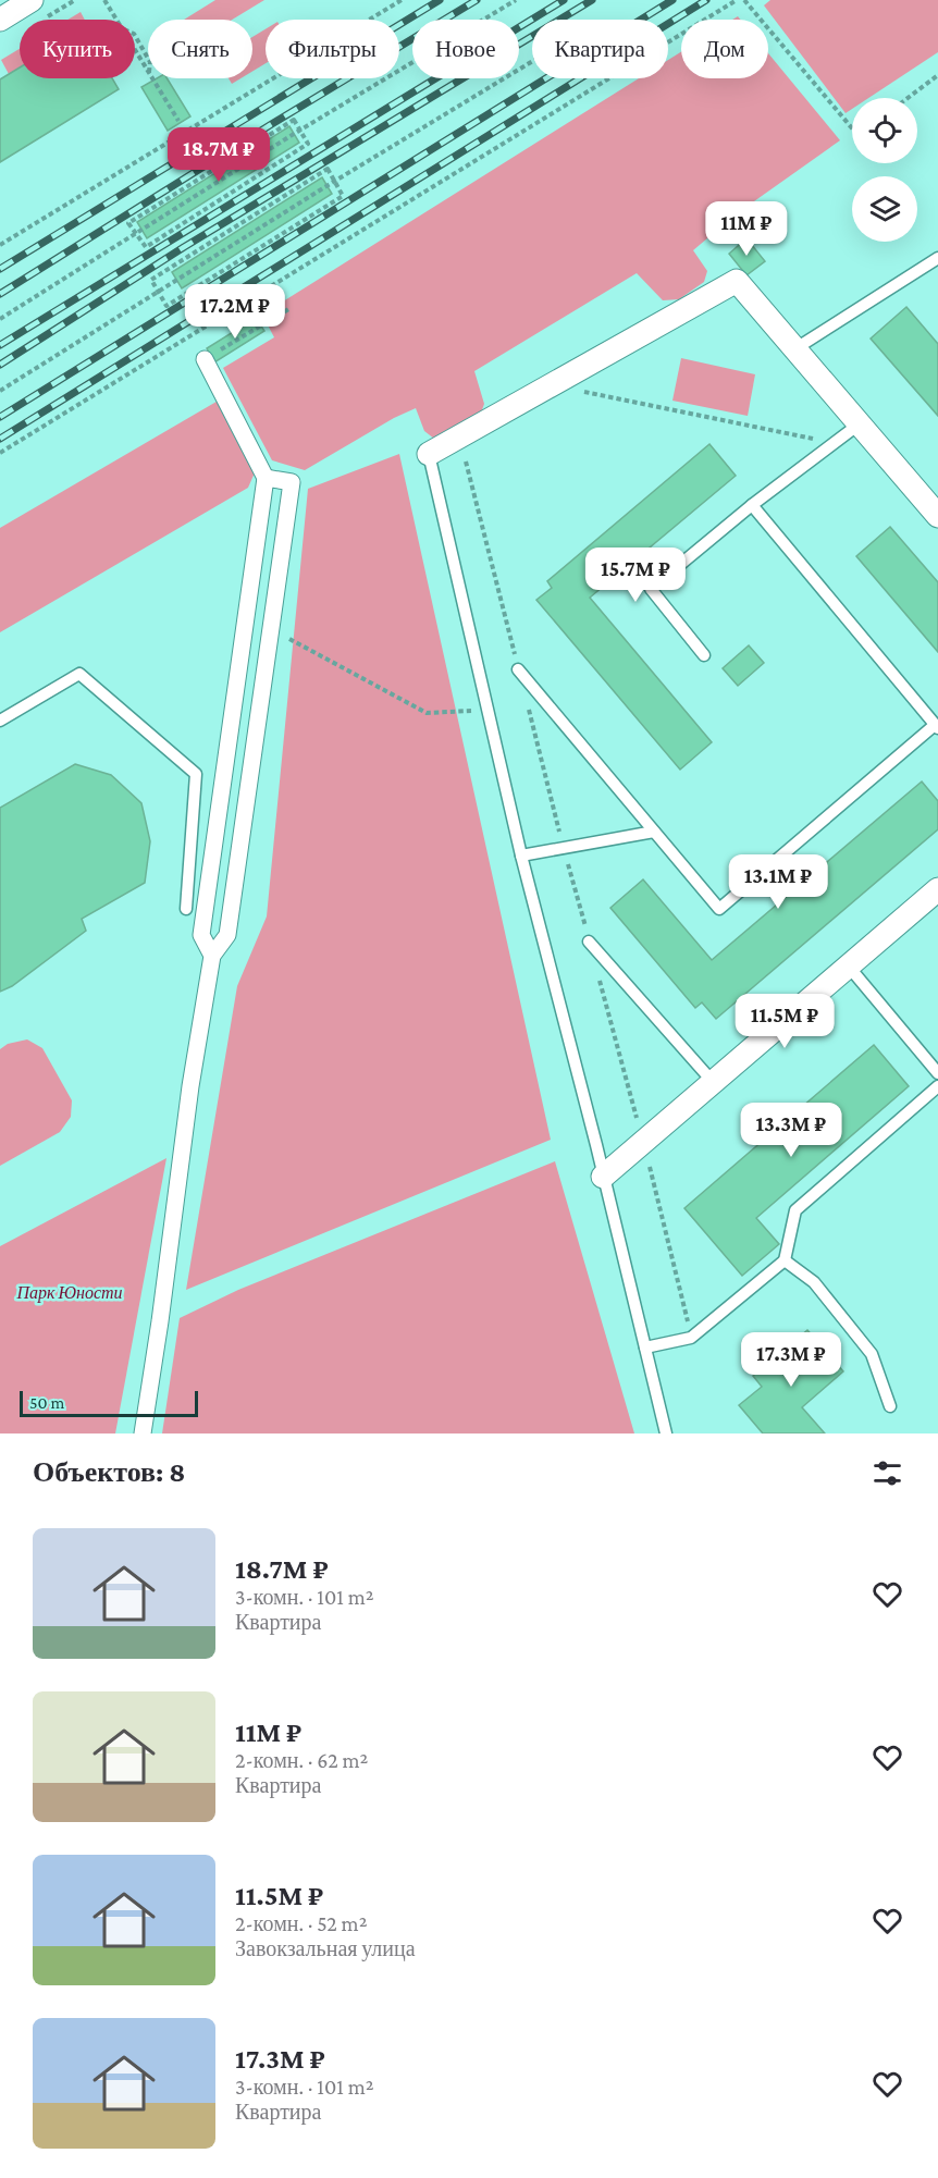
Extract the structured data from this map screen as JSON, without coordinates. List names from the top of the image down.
{
  "parks": ["Парк Юности"],
  "scale_bar": "50 m",
  "page": {
    "chip": [
      "Купить",
      "Снять",
      "Фильтры",
      "Новое",
      "Квартира",
      "Дом"
    ],
    "price": [
      "18.7M ₽",
      "11M ₽",
      "17.2M ₽",
      "15.7M ₽",
      "13.1M ₽",
      "11.5M ₽",
      "13.3M ₽",
      "17.3M ₽"
    ],
    "scale": "50 m",
    "heading": "Объектов: 8",
    "list": [
      {
        "name": "18.7M ₽",
        "note": "3-комн. · 101 m² · Квартира"
      },
      {
        "name": "11M ₽",
        "note": "2-комн. · 62 m² · Квартира"
      },
      {
        "name": "11.5M ₽",
        "note": "2-комн. · 52 m² · Завокзальная улица"
      },
      {
        "name": "17.3M ₽",
        "note": "3-комн. · 101 m² · Квартира"
      }
    ]
  }
}
